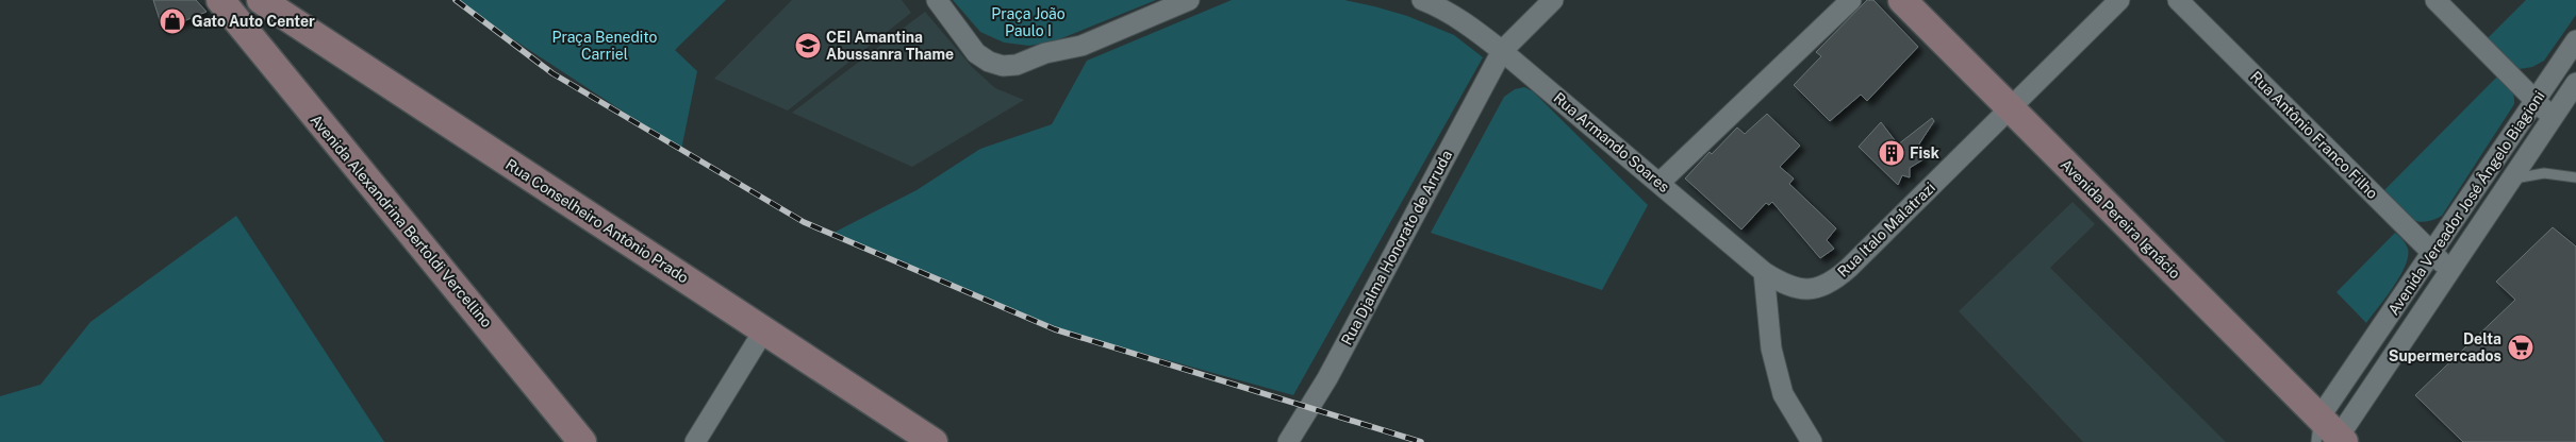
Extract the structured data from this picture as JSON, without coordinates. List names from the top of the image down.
{
  "streets": {
    "main road": ["Avenida Pereira Ignácio", "Avenida Alexandrina Bertoldi Vercellino", "Rua Conselheiro Antônio Prado"],
    "street": [
      "Rua Antônio Franco Filho",
      "Rua Armando Soares",
      "Avenida Vereador José Ângelo Biagioni",
      "Rua Italo Malatrazi",
      "Rua Djalma Honorato de Arruda"
    ]
  },
  "crossings": [
    ["Rua Antônio Franco Filho", "Avenida Vereador José Ângelo Biagioni"],
    ["Rua Armando Soares", "Rua Italo Malatrazi"],
    ["Rua Armando Soares", "Rua Djalma Honorato de Arruda"],
    ["Avenida Vereador José Ângelo Biagioni", "Avenida Pereira Ignácio"],
    ["Avenida Pereira Ignácio", "Rua Italo Malatrazi"]
  ],
  "parks": ["Praça João Paulo I", "Praça Benedito Carriel"],
  "places": {
    "shop": ["Gato Auto Center"],
    "school or university": ["CEI Amantina Abussanra Thame"],
    "building": ["Fisk"],
    "supermarket": ["Delta Supermercados"]
  }
}
